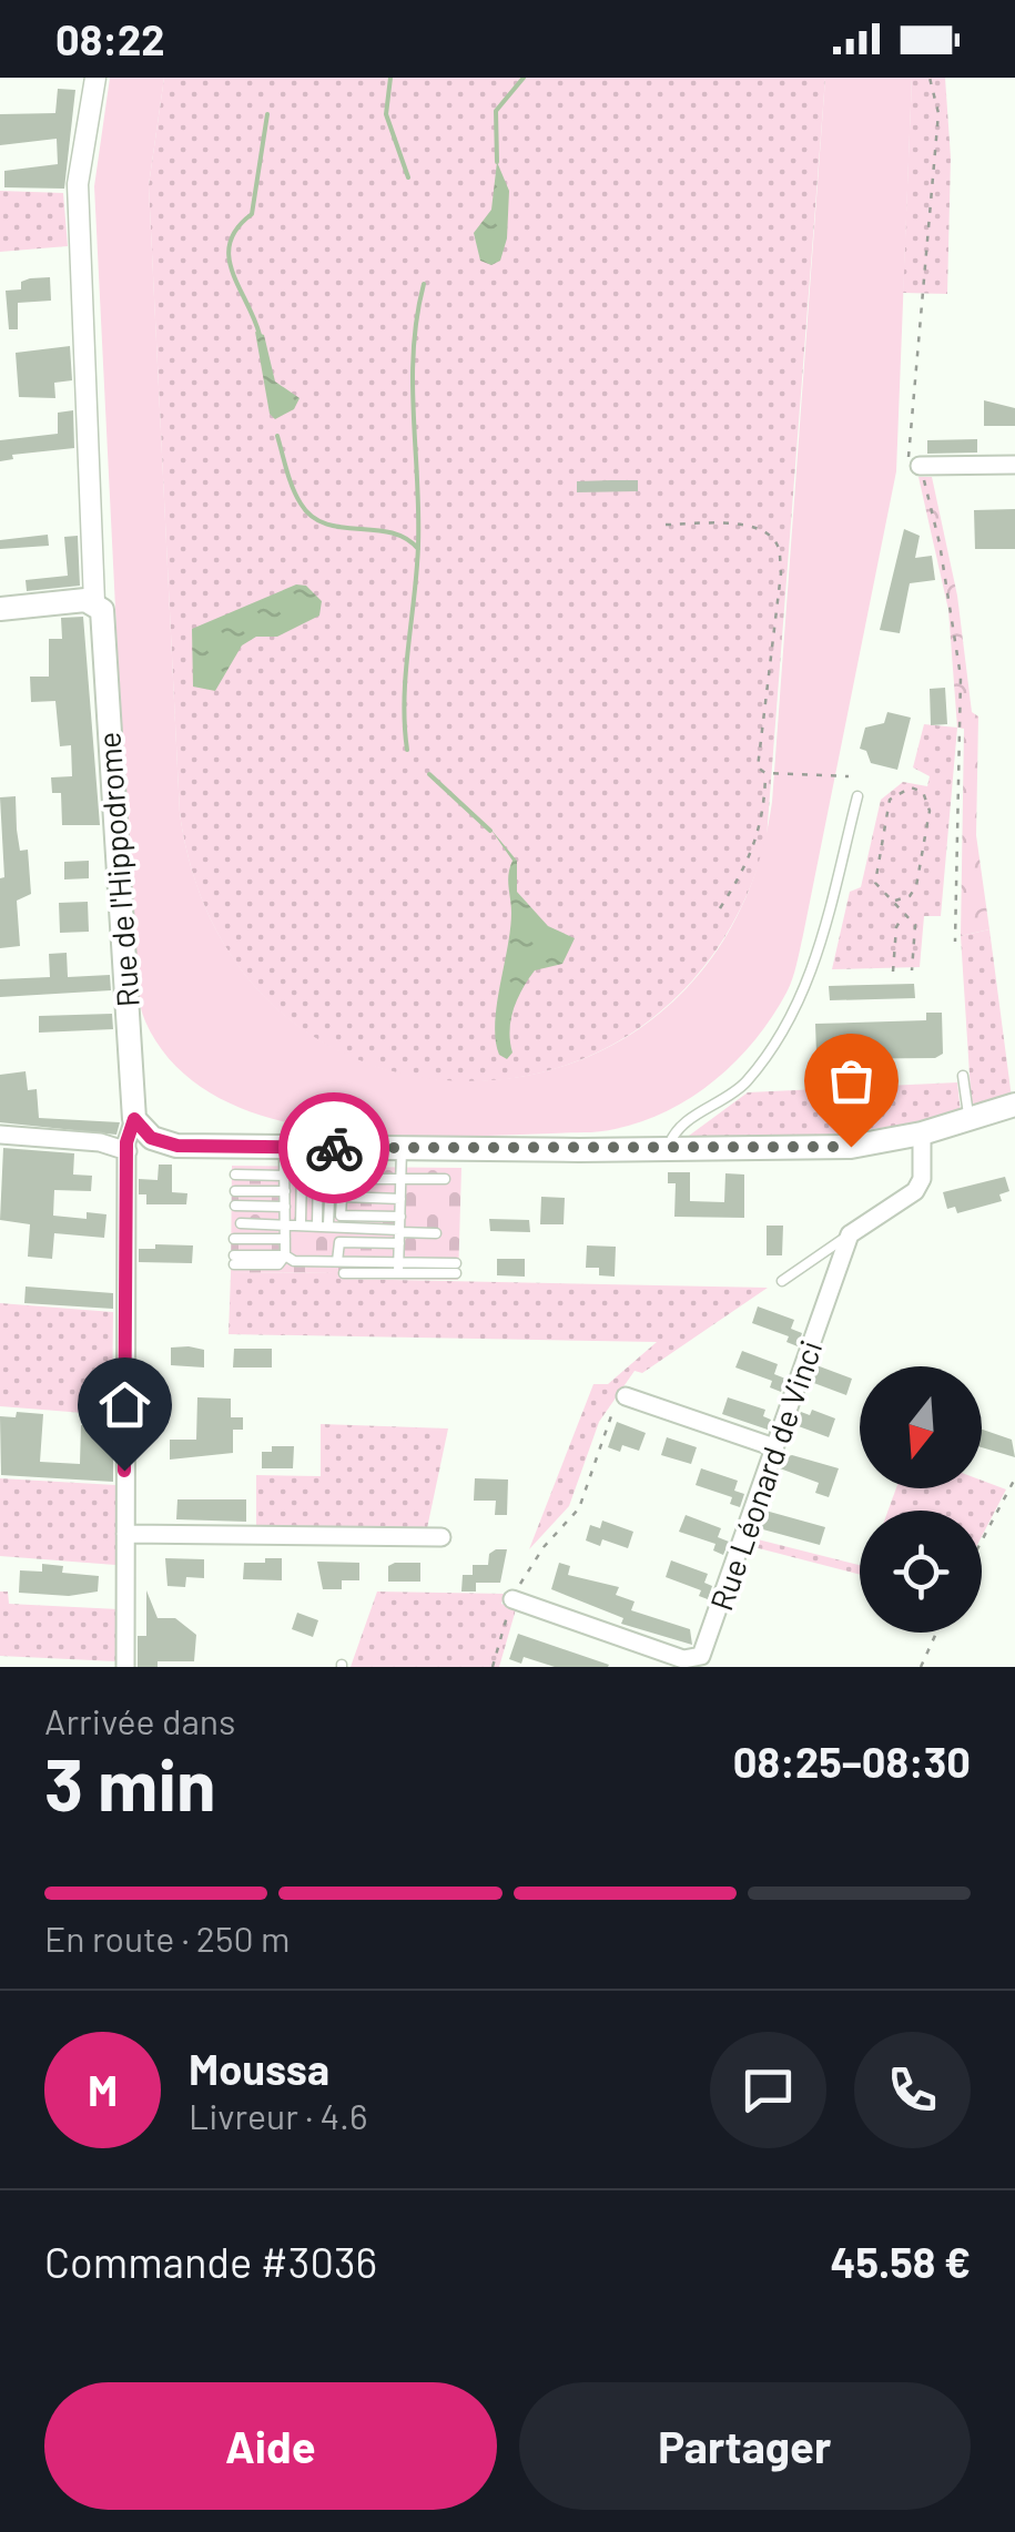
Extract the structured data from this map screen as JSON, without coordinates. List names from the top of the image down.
{
  "streets": {
    "main road": ["Rue de l'Hippodrome"],
    "street": ["Rue Léonard de Vinci"]
  },
  "north": "bottom",
  "page": {
    "status": "08:22",
    "heading": ["3 min", "Arrivée dans", "08:25–08:30"],
    "panel": [
      "Moussa",
      "Livreur · 4.6",
      "Commande #3036",
      "45.58 €"
    ],
    "bar": "En route · 250 m",
    "round": "M",
    "buttons": ["Aide", "Partager"]
  }
}
